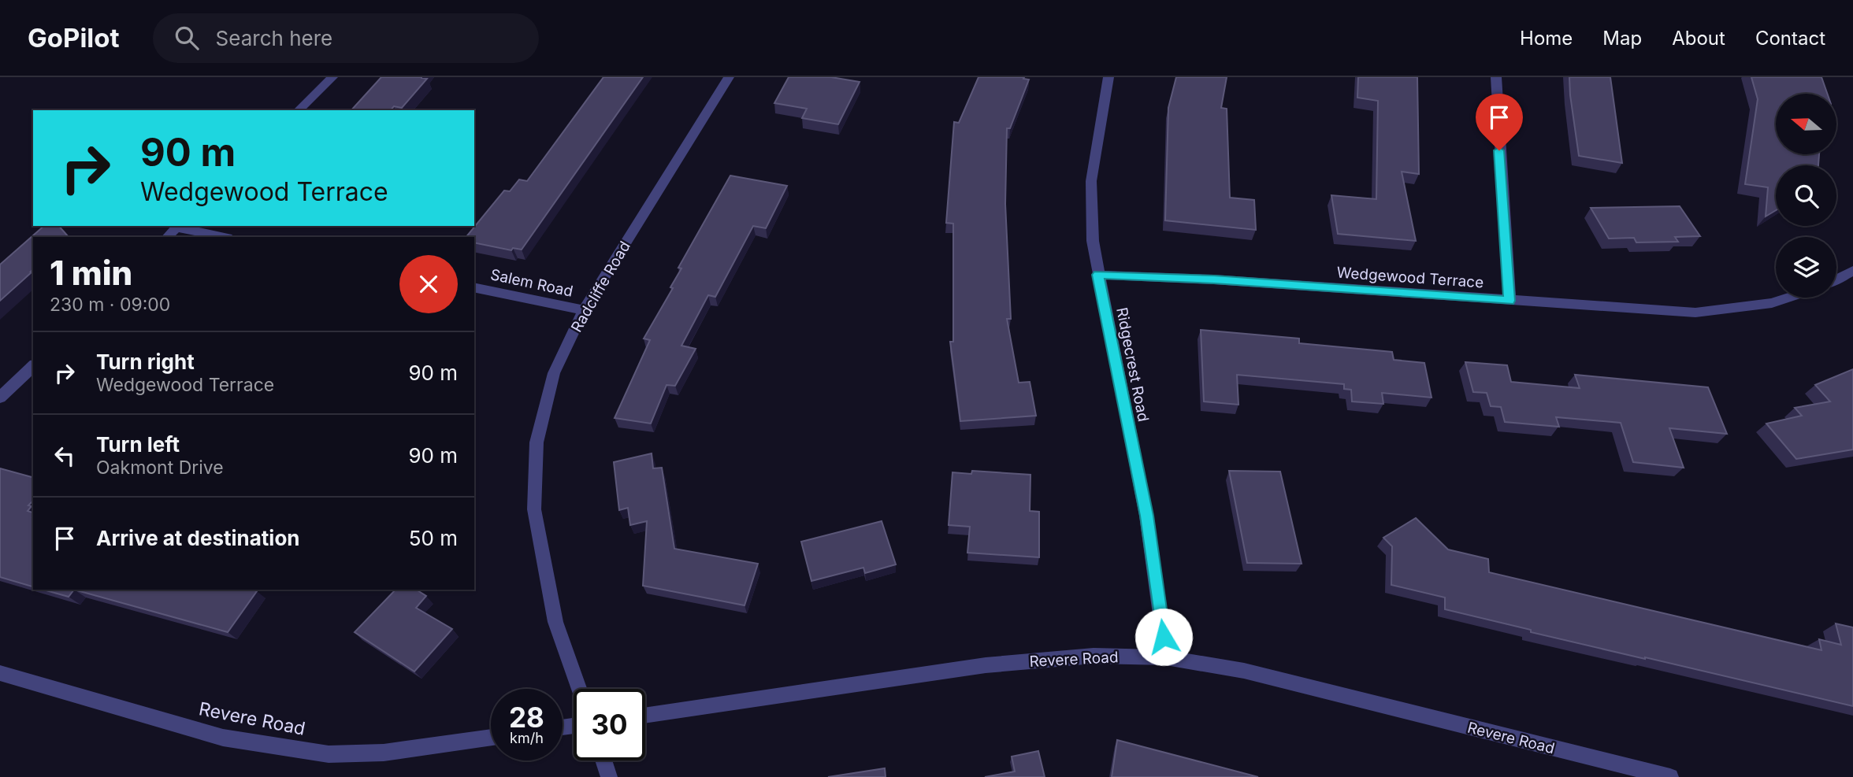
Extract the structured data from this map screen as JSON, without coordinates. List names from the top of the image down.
{
  "streets": {
    "street": [
      "Wedgewood Terrace",
      "Salem Road",
      "Radcliffe Road",
      "Ridgecrest Road",
      "Revere Road"
    ]
  },
  "crossings": [
    ["Wedgewood Terrace", "Ridgecrest Road"],
    ["Salem Road", "Radcliffe Road"],
    ["Ridgecrest Road", "Revere Road"]
  ],
  "north": "left",
  "page": {
    "header": "GoPilot",
    "search": "Search here",
    "nav": [
      "Home",
      "Map",
      "About",
      "Contact"
    ],
    "turn": ["90 m", "Wedgewood Terrace"],
    "heading": ["1 min", "230 m · 09:00"],
    "list": [
      {
        "name": "Turn right",
        "note": "Wedgewood Terrace",
        "value": "90 m"
      },
      {
        "name": "Turn left",
        "note": "Oakmont Drive",
        "value": "90 m"
      },
      {
        "name": "Arrive at destination",
        "value": "50 m"
      }
    ],
    "speed": "28 km/h",
    "limit": "30"
  }
}
